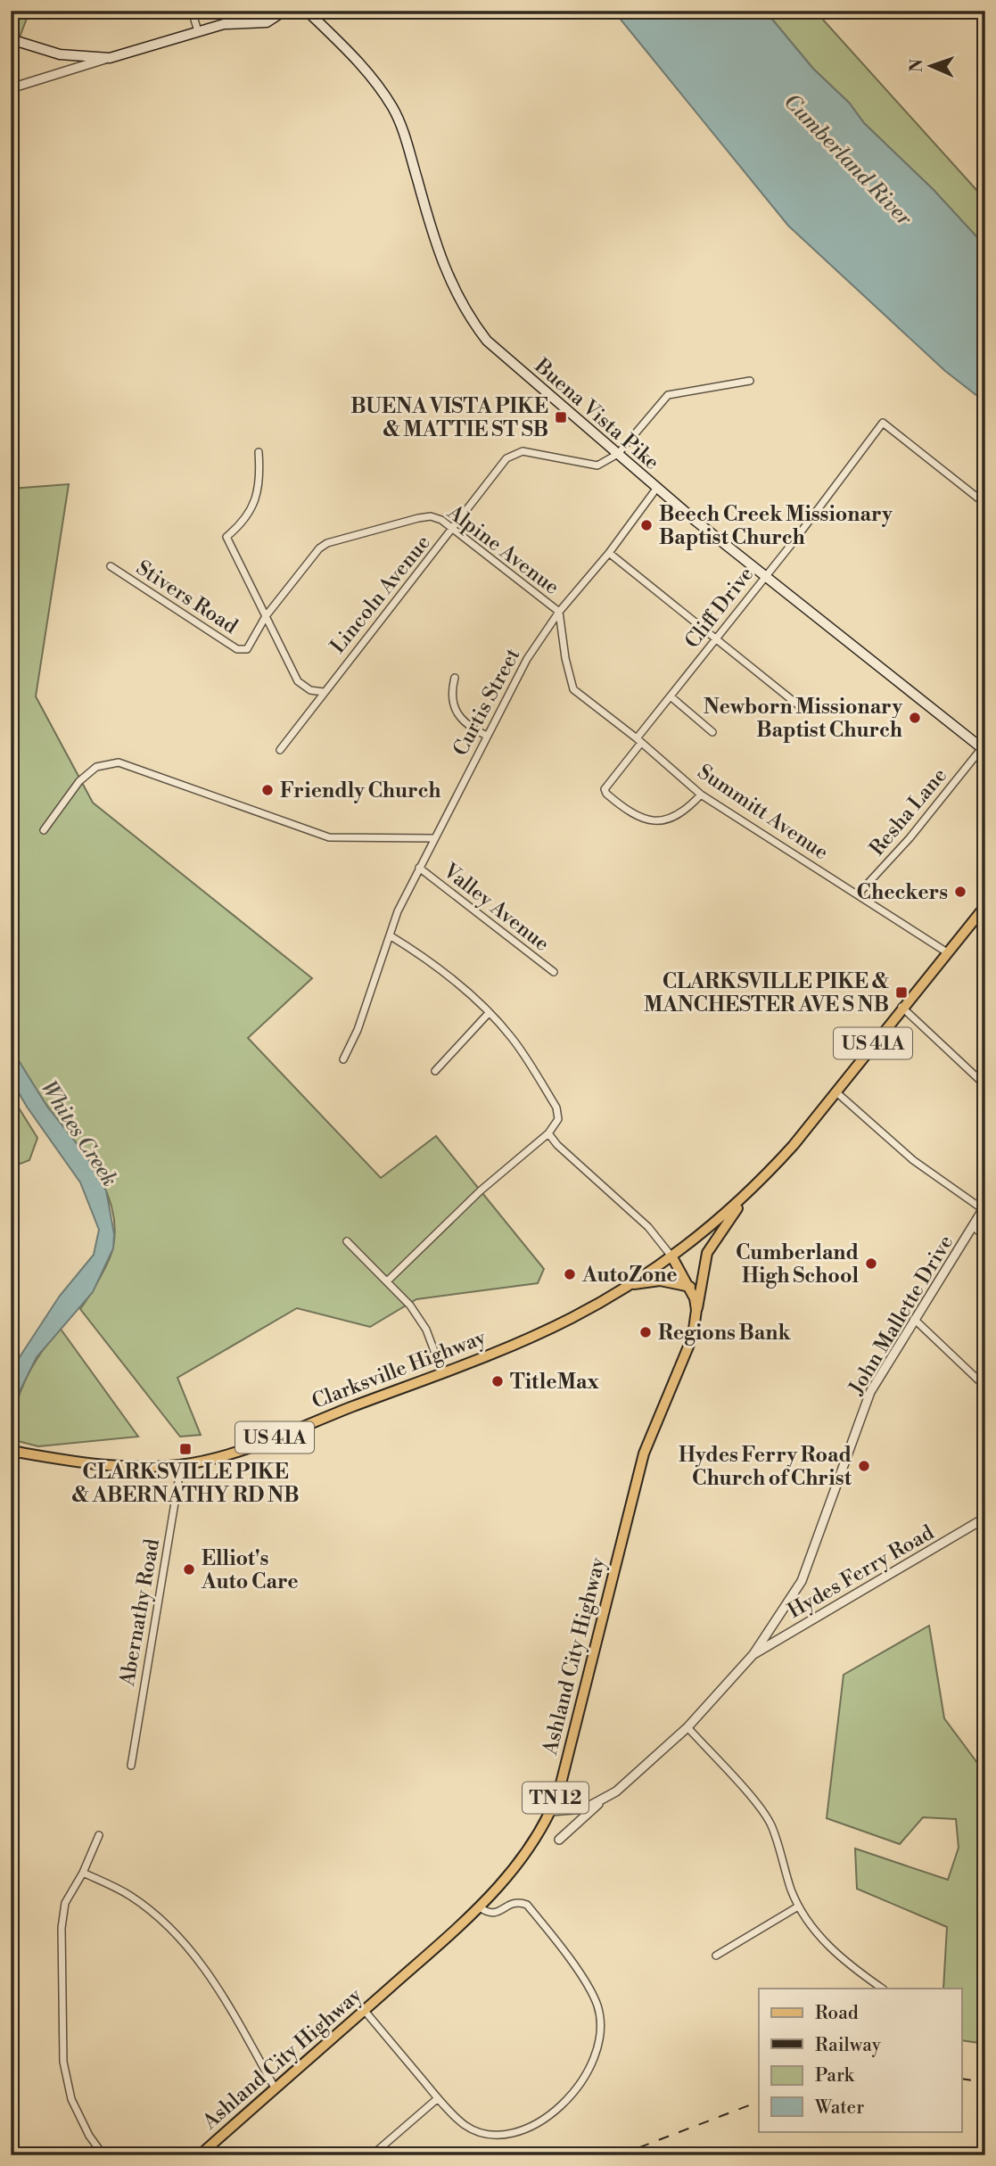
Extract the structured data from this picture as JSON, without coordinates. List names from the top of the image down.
{
  "streets": {
    "main road": [
      "Buena Vista Pike",
      "US 41A",
      "Clarksville Highway",
      "Ashland City Highway",
      "TN 12"
    ],
    "street": [
      "Alpine Avenue",
      "Lincoln Avenue",
      "Stivers Road",
      "Cliff Drive",
      "Curtis Street",
      "Summitt Avenue",
      "Resha Lane",
      "Valley Avenue",
      "John Mallette Drive",
      "Hydes Ferry Road",
      "Abernathy Road"
    ]
  },
  "crossings": [
    ["Buena Vista Pike", "Lincoln Avenue"],
    ["Buena Vista Pike", "Cliff Drive"],
    ["Buena Vista Pike", "Curtis Street"],
    ["Buena Vista Pike", "Resha Lane"],
    ["Alpine Avenue", "Lincoln Avenue"],
    ["Alpine Avenue", "Stivers Road"],
    ["Alpine Avenue", "Curtis Street"],
    ["Alpine Avenue", "Summitt Avenue"],
    ["Cliff Drive", "Summitt Avenue"],
    ["Curtis Street", "Summitt Avenue"],
    ["Curtis Street", "Valley Avenue"],
    ["Summitt Avenue", "Resha Lane"],
    ["Summitt Avenue", "US 41A"],
    ["US 41A", "Clarksville Highway"],
    ["US 41A", "Ashland City Highway"],
    ["John Mallette Drive", "Hydes Ferry Road"],
    ["Clarksville Highway", "Abernathy Road"],
    ["Clarksville Highway", "Ashland City Highway"]
  ],
  "water": ["Cumberland River", "Whites Creek"],
  "places": {
    "transit": ["BUENA VISTA PIKE & MATTIE ST SB", "CLARKSVILLE PIKE & MANCHESTER AVE S NB", "CLARKSVILLE PIKE & ABERNATHY RD NB"],
    "other": [
      "Beech Creek Missionary Baptist Church",
      "Newborn Missionary Baptist Church",
      "Friendly Church",
      "Checkers",
      "Cumberland High School",
      "AutoZone",
      "Regions Bank",
      "TitleMax",
      "Hydes Ferry Road Church of Christ",
      "Elliot's Auto Care"
    ]
  },
  "legend": [
    "Road",
    "Railway",
    "Park",
    "Water"
  ],
  "north": "left"
}
